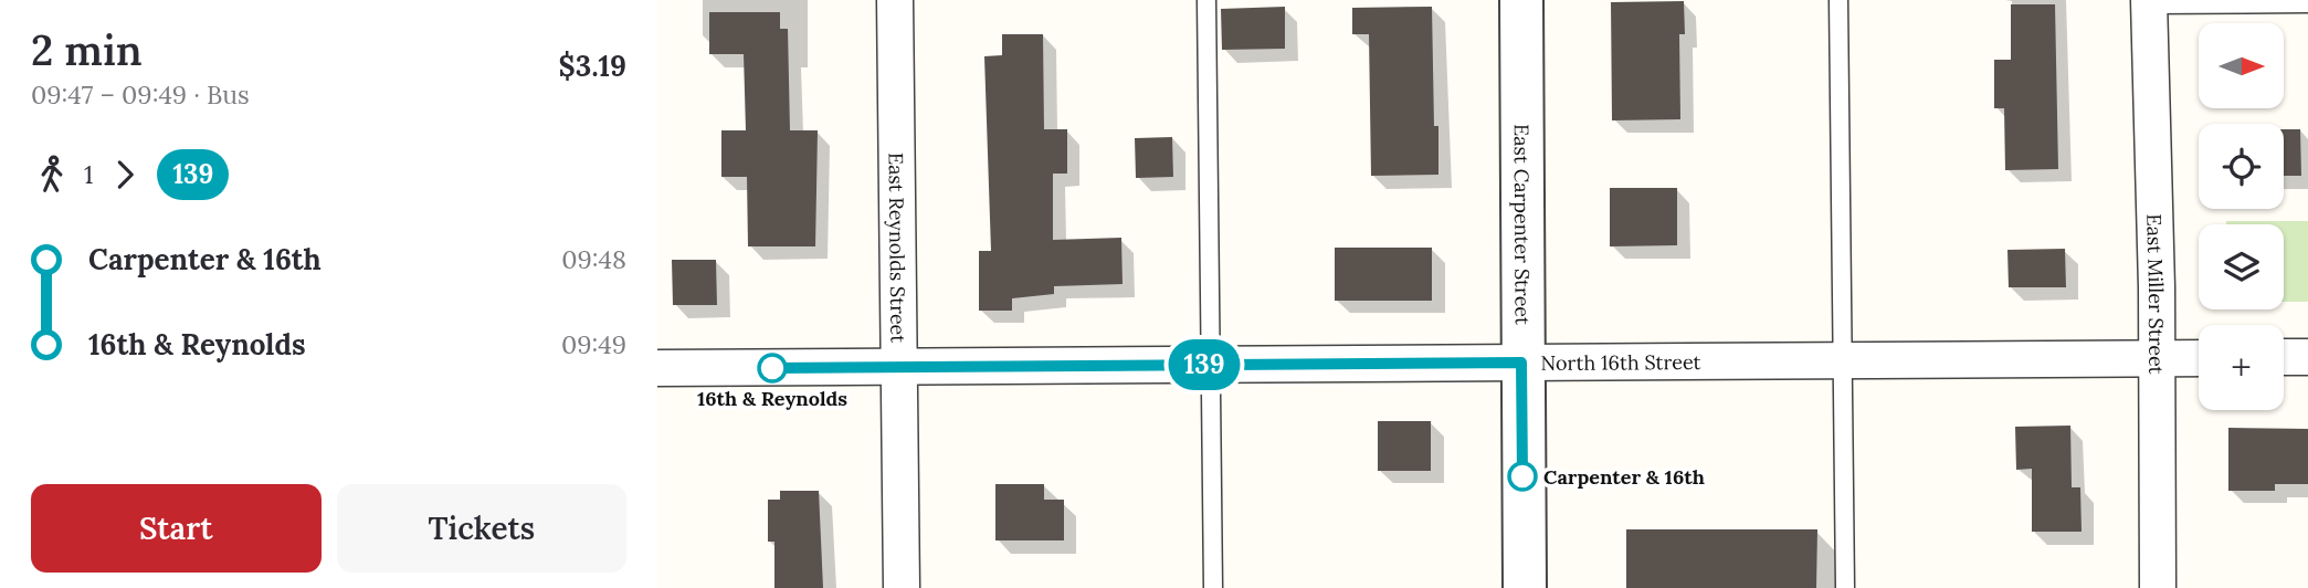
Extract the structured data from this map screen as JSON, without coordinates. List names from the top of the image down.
{
  "streets": {
    "street": [
      "East Carpenter Street",
      "East Reynolds Street",
      "East Miller Street",
      "North 16th Street"
    ]
  },
  "crossings": [
    ["East Carpenter Street", "North 16th Street"],
    ["East Reynolds Street", "North 16th Street"],
    ["East Miller Street", "North 16th Street"]
  ],
  "places": ["16th & Reynolds", "Carpenter & 16th"],
  "lines": ["bus line 139"],
  "north": "right",
  "page": {
    "heading": ["2 min", "09:47 – 09:49 · Bus", "$3.19"],
    "on_map": "139",
    "map_buttons": "+",
    "legs": ["1", "139"],
    "list": [
      {
        "name": "Carpenter & 16th",
        "value": "09:48"
      },
      {
        "name": "16th & Reynolds",
        "value": "09:49"
      }
    ],
    "buttons": ["Start", "Tickets"]
  }
}
